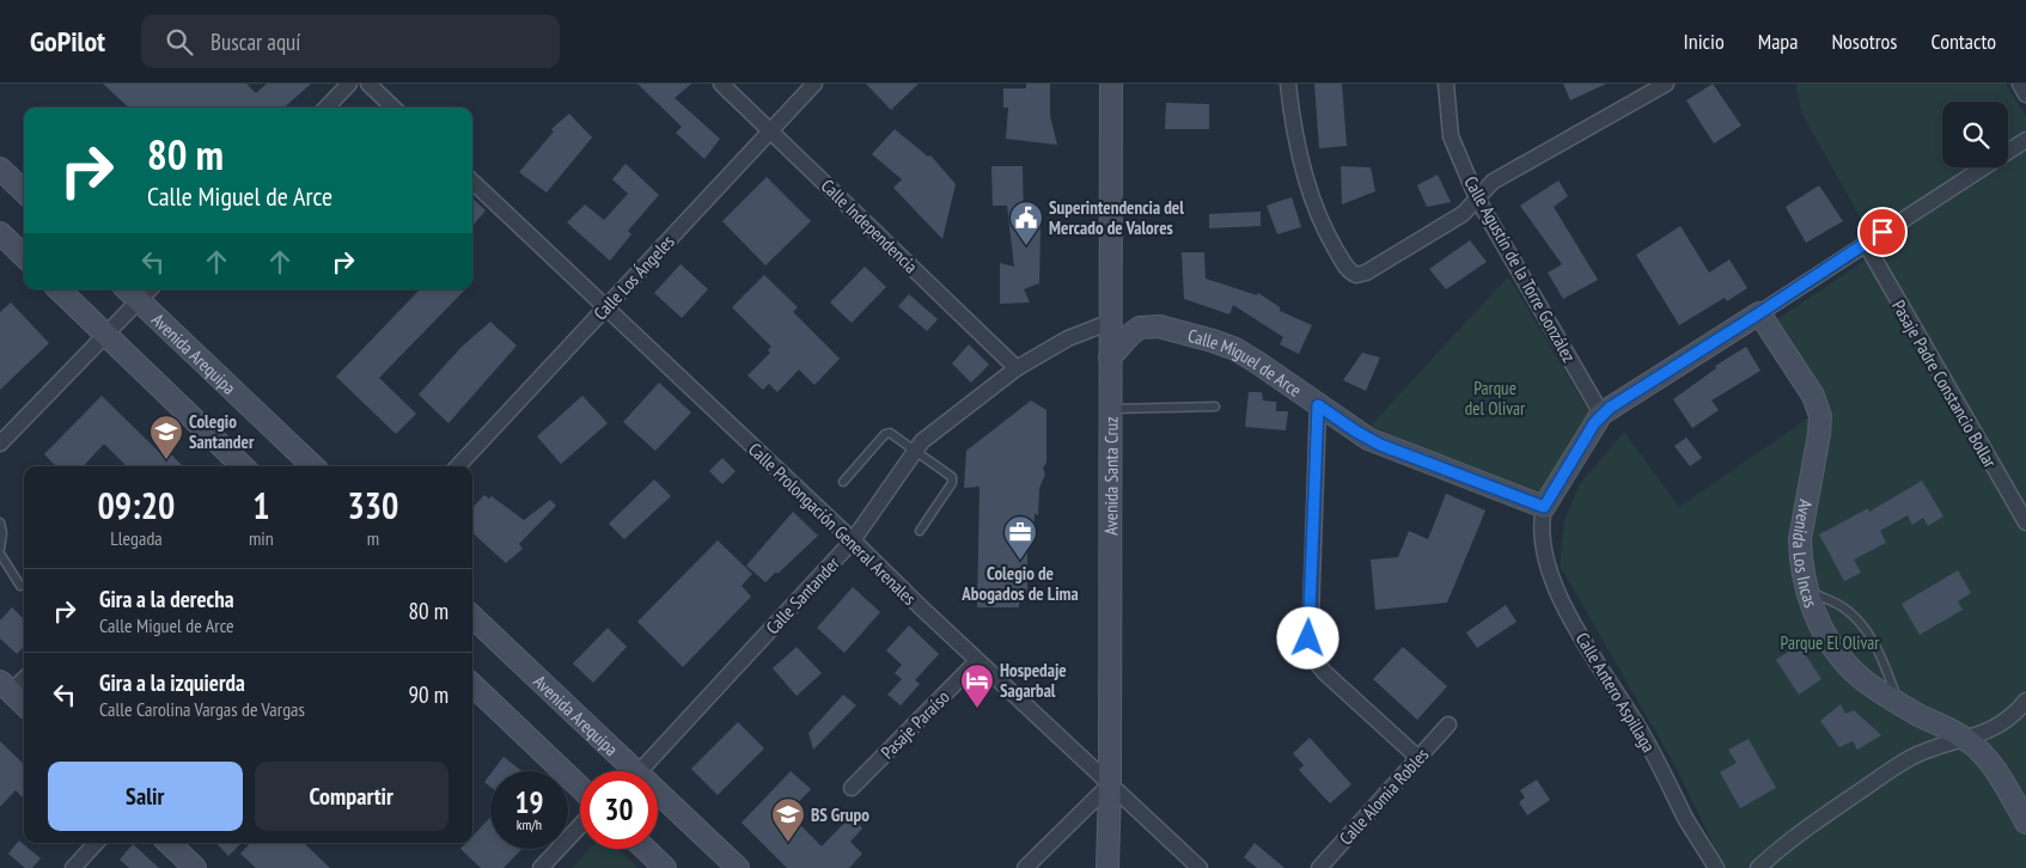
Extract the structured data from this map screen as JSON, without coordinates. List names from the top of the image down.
{
  "streets": {
    "main road": [
      "Avenida Arequipa",
      "Calle Miguel de Arce",
      "Avenida Santa Cruz",
      "Avenida Los Incas"
    ],
    "street": [
      "Calle Independencia",
      "Calle Agustín de la Torre González",
      "Calle Los Ángeles",
      "Pasaje Padre Constancio Bollar",
      "Calle Prolongación General Arenales",
      "Calle Santander",
      "Calle Antero Aspillaga",
      "Pasaje Paraíso",
      "Calle Alomia Robles"
    ]
  },
  "crossings": [
    ["Calle Independencia", "Calle Los Ángeles"],
    ["Calle Independencia", "Calle Santander"],
    ["Calle Los Ángeles", "Calle Prolongación General Arenales"],
    ["Calle Miguel de Arce", "Avenida Santa Cruz"],
    ["Calle Miguel de Arce", "Calle Antero Aspillaga"],
    ["Avenida Santa Cruz", "Calle Prolongación General Arenales"],
    ["Avenida Santa Cruz", "Calle Santander"],
    ["Calle Prolongación General Arenales", "Calle Santander"],
    ["Calle Prolongación General Arenales", "Pasaje Paraíso"]
  ],
  "parks": ["Parque del Olivar", "Parque El Olivar"],
  "places": {
    "public building": ["Superintendencia del Mercado de Valores"],
    "school or university": ["Colegio Santander", "BS Grupo"],
    "office": ["Colegio de Abogados de Lima"],
    "hotel": ["Hospedaje Sagarbal"]
  },
  "page": {
    "header": "GoPilot",
    "search": "Buscar aquí",
    "nav": [
      "Inicio",
      "Mapa",
      "Nosotros",
      "Contacto"
    ],
    "turn": ["80 m", "Calle Miguel de Arce"],
    "eta": [
      "09:20",
      "Llegada",
      "1",
      "min",
      "330",
      "m"
    ],
    "list": [
      {
        "name": "Gira a la derecha",
        "note": "Calle Miguel de Arce",
        "value": "80 m"
      },
      {
        "name": "Gira a la izquierda",
        "note": "Calle Carolina Vargas de Vargas",
        "value": "90 m"
      }
    ],
    "buttons": ["Salir", "Compartir"],
    "speed": "19 km/h",
    "limit": "30"
  }
}
